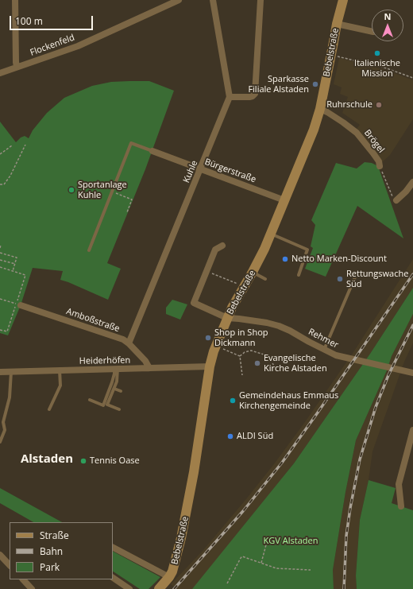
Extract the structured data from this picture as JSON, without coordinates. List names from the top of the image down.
{
  "streets": {
    "street": [
      "Flockenfeld",
      "Bebelstraße",
      "Brögel",
      "Bürgerstraße",
      "Kuhle",
      "Amboßstraße",
      "Rehmer",
      "Heiderhöfen"
    ]
  },
  "crossings": [
    ["Bebelstraße", "Brögel"],
    ["Bebelstraße", "Bürgerstraße"],
    ["Bebelstraße", "Rehmer"],
    ["Bebelstraße", "Heiderhöfen"],
    ["Bürgerstraße", "Kuhle"],
    ["Kuhle", "Amboßstraße"],
    ["Amboßstraße", "Heiderhöfen"]
  ],
  "districts": ["Alstaden"],
  "parks": ["KGV Alstaden"],
  "places": [
    "Italienische Mission",
    "Sparkasse Filiale Alstaden",
    "Ruhrschule",
    "Sportanlage Kuhle",
    "Netto Marken-Discount",
    "Rettungswache Süd",
    "Shop in Shop Dickmann",
    "Evangelische Kirche Alstaden",
    "Gemeindehaus Emmaus Kirchengemeinde",
    "ALDI Süd",
    "Tennis Oase"
  ],
  "legend": ["Straße", "Bahn", "Park"],
  "scale_bar": "100 m",
  "north": "top"
}
